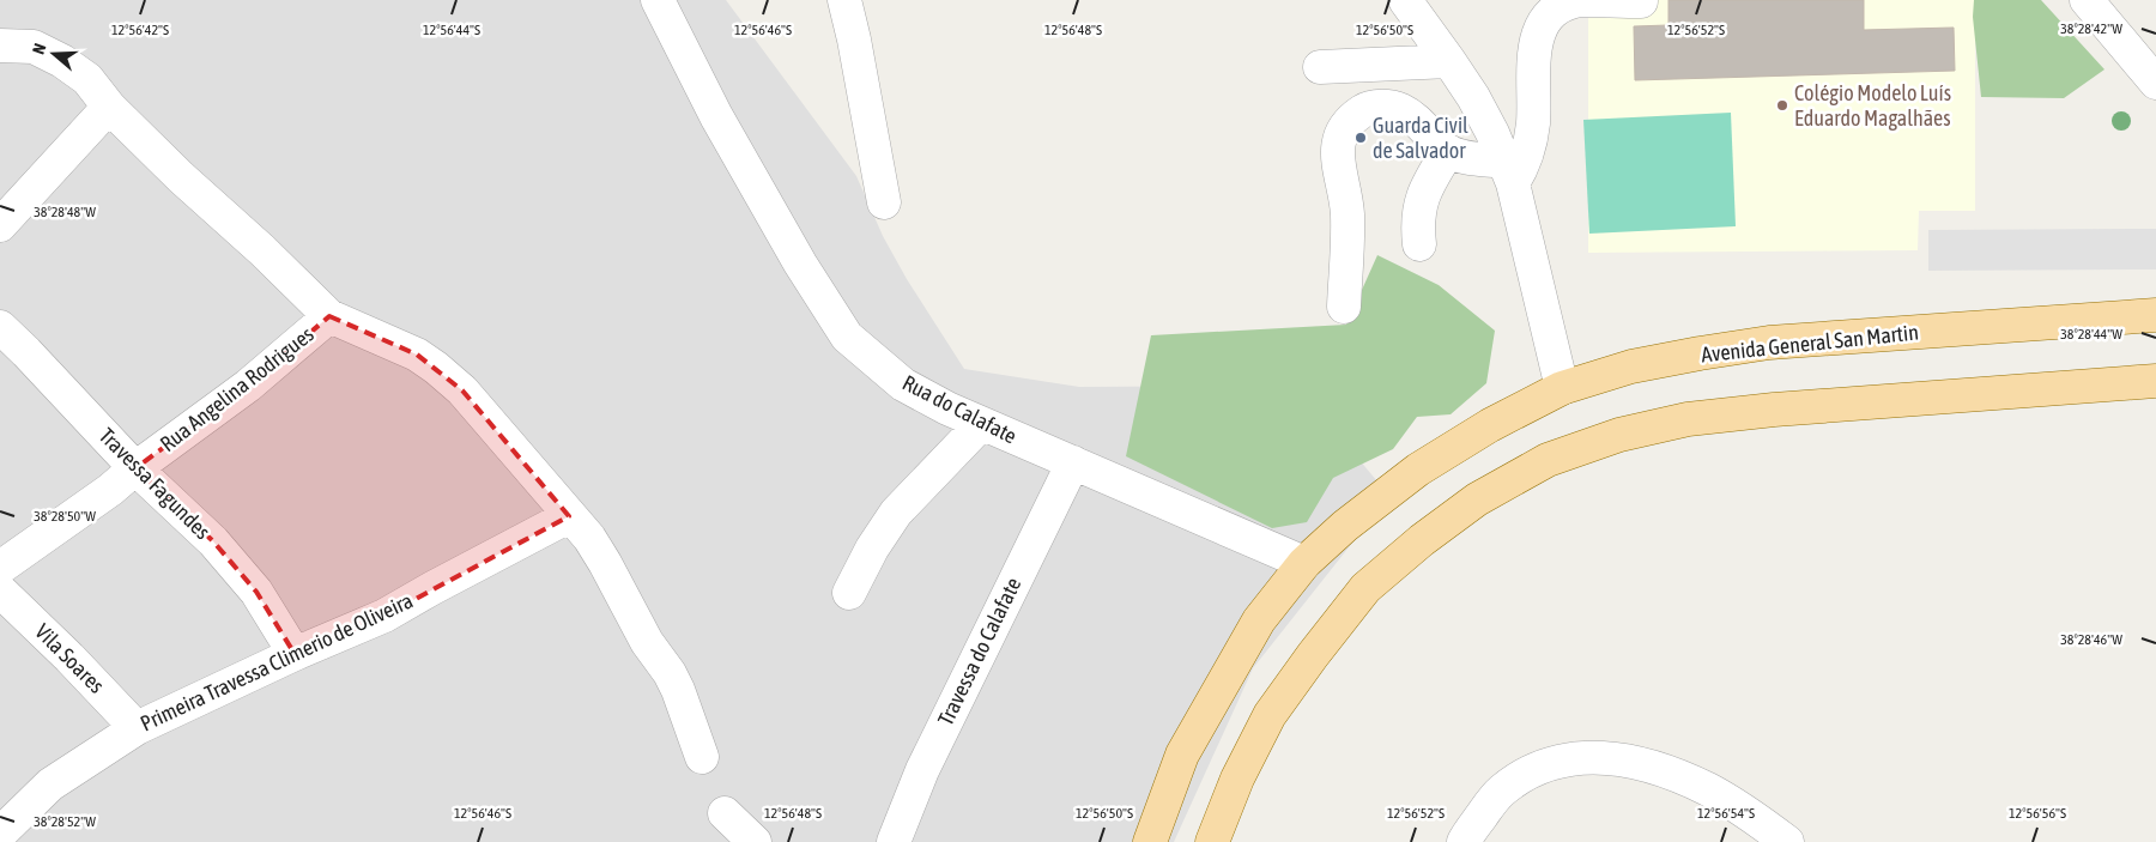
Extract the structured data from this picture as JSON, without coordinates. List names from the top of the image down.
{
  "streets": {
    "main road": ["Avenida General San Martin"],
    "street": [
      "Rua Angelina Rodrigues",
      "Rua do Calafate",
      "Travessa Fagundes",
      "Travessa do Calafate",
      "Vila Soares",
      "Primeira Travessa Climerio de Oliveira"
    ]
  },
  "crossings": [
    ["Avenida General San Martin", "Rua do Calafate"],
    ["Rua Angelina Rodrigues", "Travessa Fagundes"],
    ["Rua do Calafate", "Travessa do Calafate"],
    ["Travessa Fagundes", "Primeira Travessa Climerio de Oliveira"],
    ["Vila Soares", "Primeira Travessa Climerio de Oliveira"]
  ],
  "places": ["Colégio Modelo Luís Eduardo Magalhães", "Guarda Civil de Salvador"],
  "north": "left",
  "coordinates": [
    "38°28'42\"W",
    "12°56'42\"S",
    "12°56'44\"S",
    "12°56'46\"S",
    "12°56'48\"S",
    "12°56'50\"S",
    "12°56'52\"S",
    "38°28'48\"W",
    "38°28'44\"W",
    "38°28'50\"W",
    "38°28'46\"W",
    "12°56'54\"S",
    "12°56'56\"S",
    "38°28'52\"W"
  ]
}
